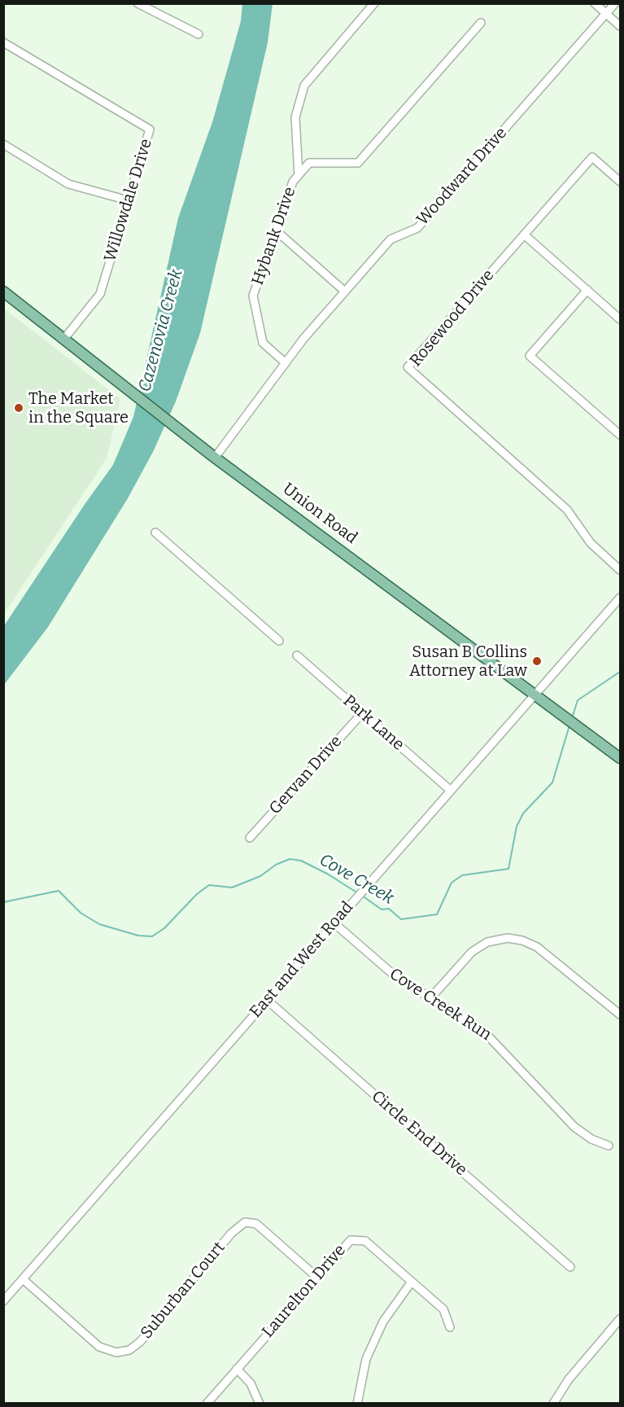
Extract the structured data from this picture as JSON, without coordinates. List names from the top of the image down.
{
  "streets": {
    "main road": ["Union Road"],
    "street": [
      "Woodward Drive",
      "Willowdale Drive",
      "Hybank Drive",
      "Rosewood Drive",
      "Park Lane",
      "Gervan Drive",
      "East and West Road",
      "Cove Creek Run",
      "Circle End Drive",
      "Suburban Court",
      "Laurelton Drive"
    ]
  },
  "crossings": [
    ["Woodward Drive", "Hybank Drive"],
    ["Woodward Drive", "Union Road"],
    ["Willowdale Drive", "Union Road"],
    ["Union Road", "East and West Road"],
    ["Park Lane", "Gervan Drive"],
    ["Park Lane", "East and West Road"],
    ["East and West Road", "Cove Creek Run"],
    ["East and West Road", "Circle End Drive"],
    ["East and West Road", "Suburban Court"],
    ["Suburban Court", "Laurelton Drive"]
  ],
  "water": ["Cazenovia Creek", "Cove Creek"],
  "places": ["The Market in the Square", "Susan B Collins Attorney at Law"]
}
